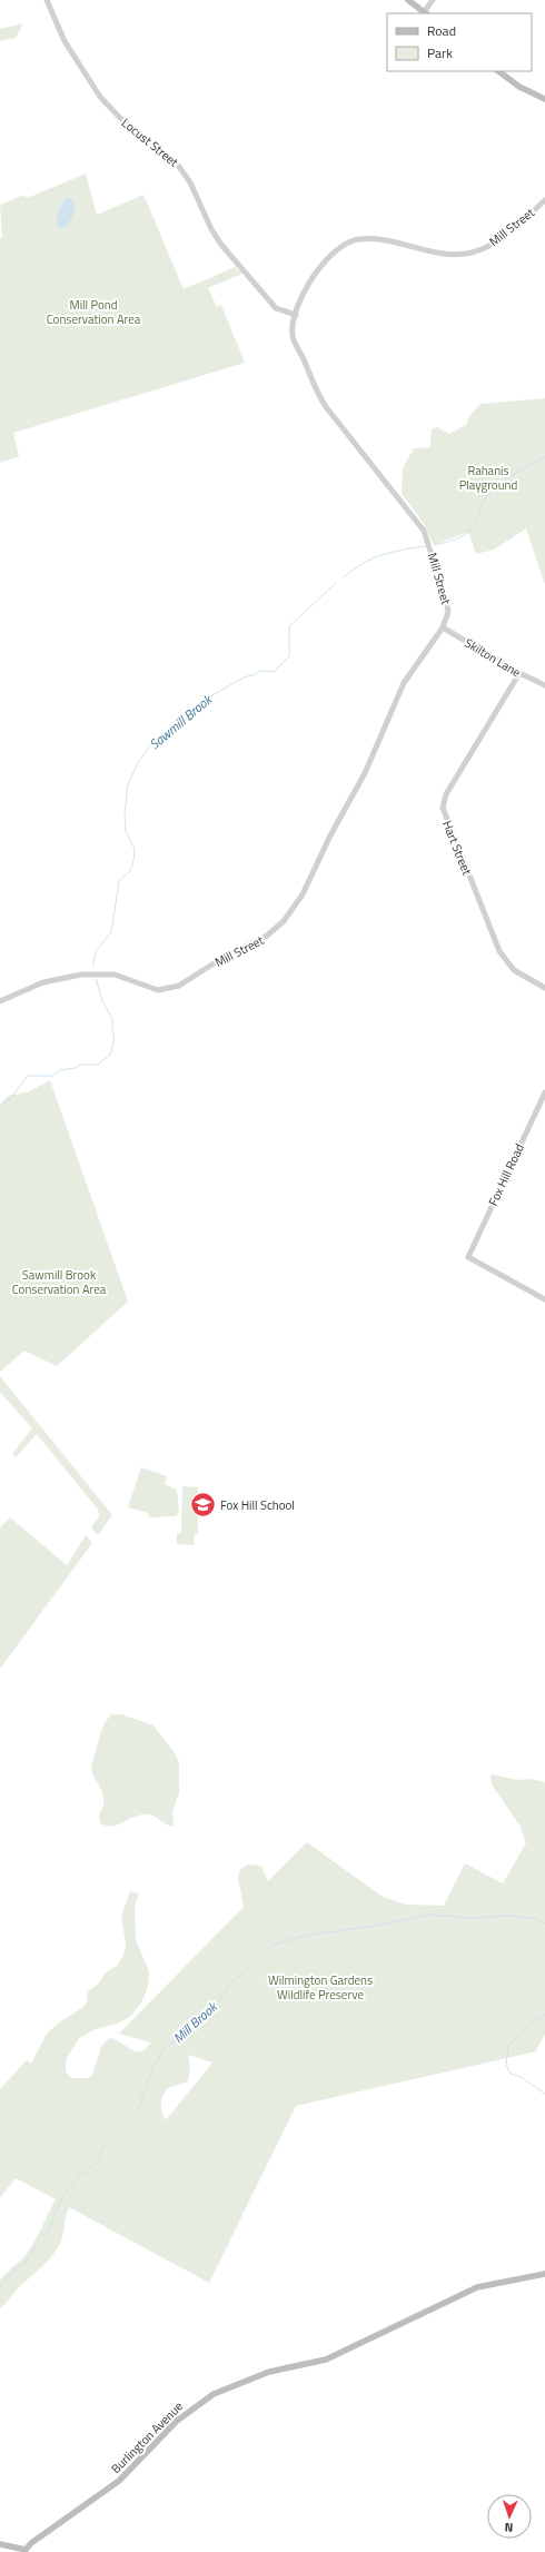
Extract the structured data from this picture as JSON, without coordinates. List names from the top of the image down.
{
  "streets": {
    "main road": ["Burlington Avenue"],
    "street": [
      "Locust Street",
      "Mill Street",
      "Skilton Lane",
      "Hart Street",
      "Fox Hill Road"
    ]
  },
  "crossings": [
    ["Locust Street", "Mill Street"],
    ["Mill Street", "Skilton Lane"],
    ["Skilton Lane", "Hart Street"]
  ],
  "water": ["Sawmill Brook", "Mill Brook"],
  "parks": [
    "Mill Pond Conservation Area",
    "Rahanis Playground",
    "Sawmill Brook Conservation Area",
    "Wilmington Gardens Wildlife Preserve"
  ],
  "places": {
    "school or university": ["Fox Hill School"]
  },
  "legend": ["Road", "Park"],
  "north": "bottom"
}
